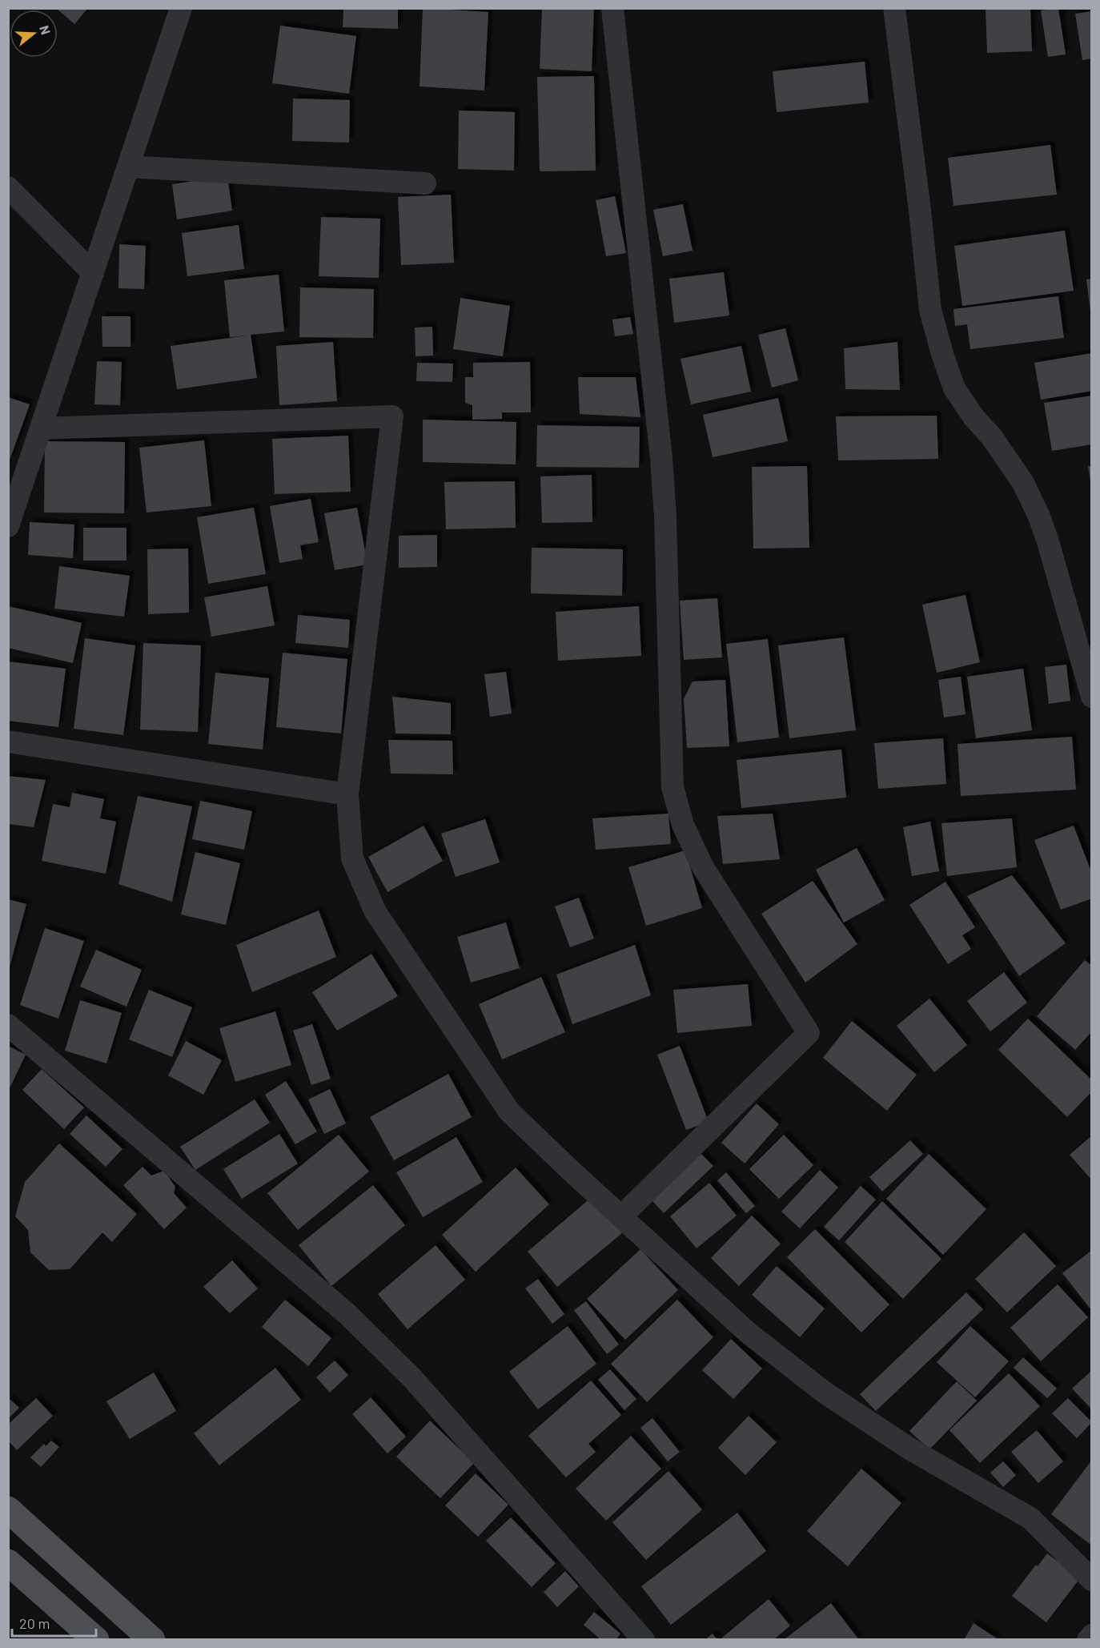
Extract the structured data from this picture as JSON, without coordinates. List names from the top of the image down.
{
  "scale_bar": "20 m",
  "north": "right"
}
